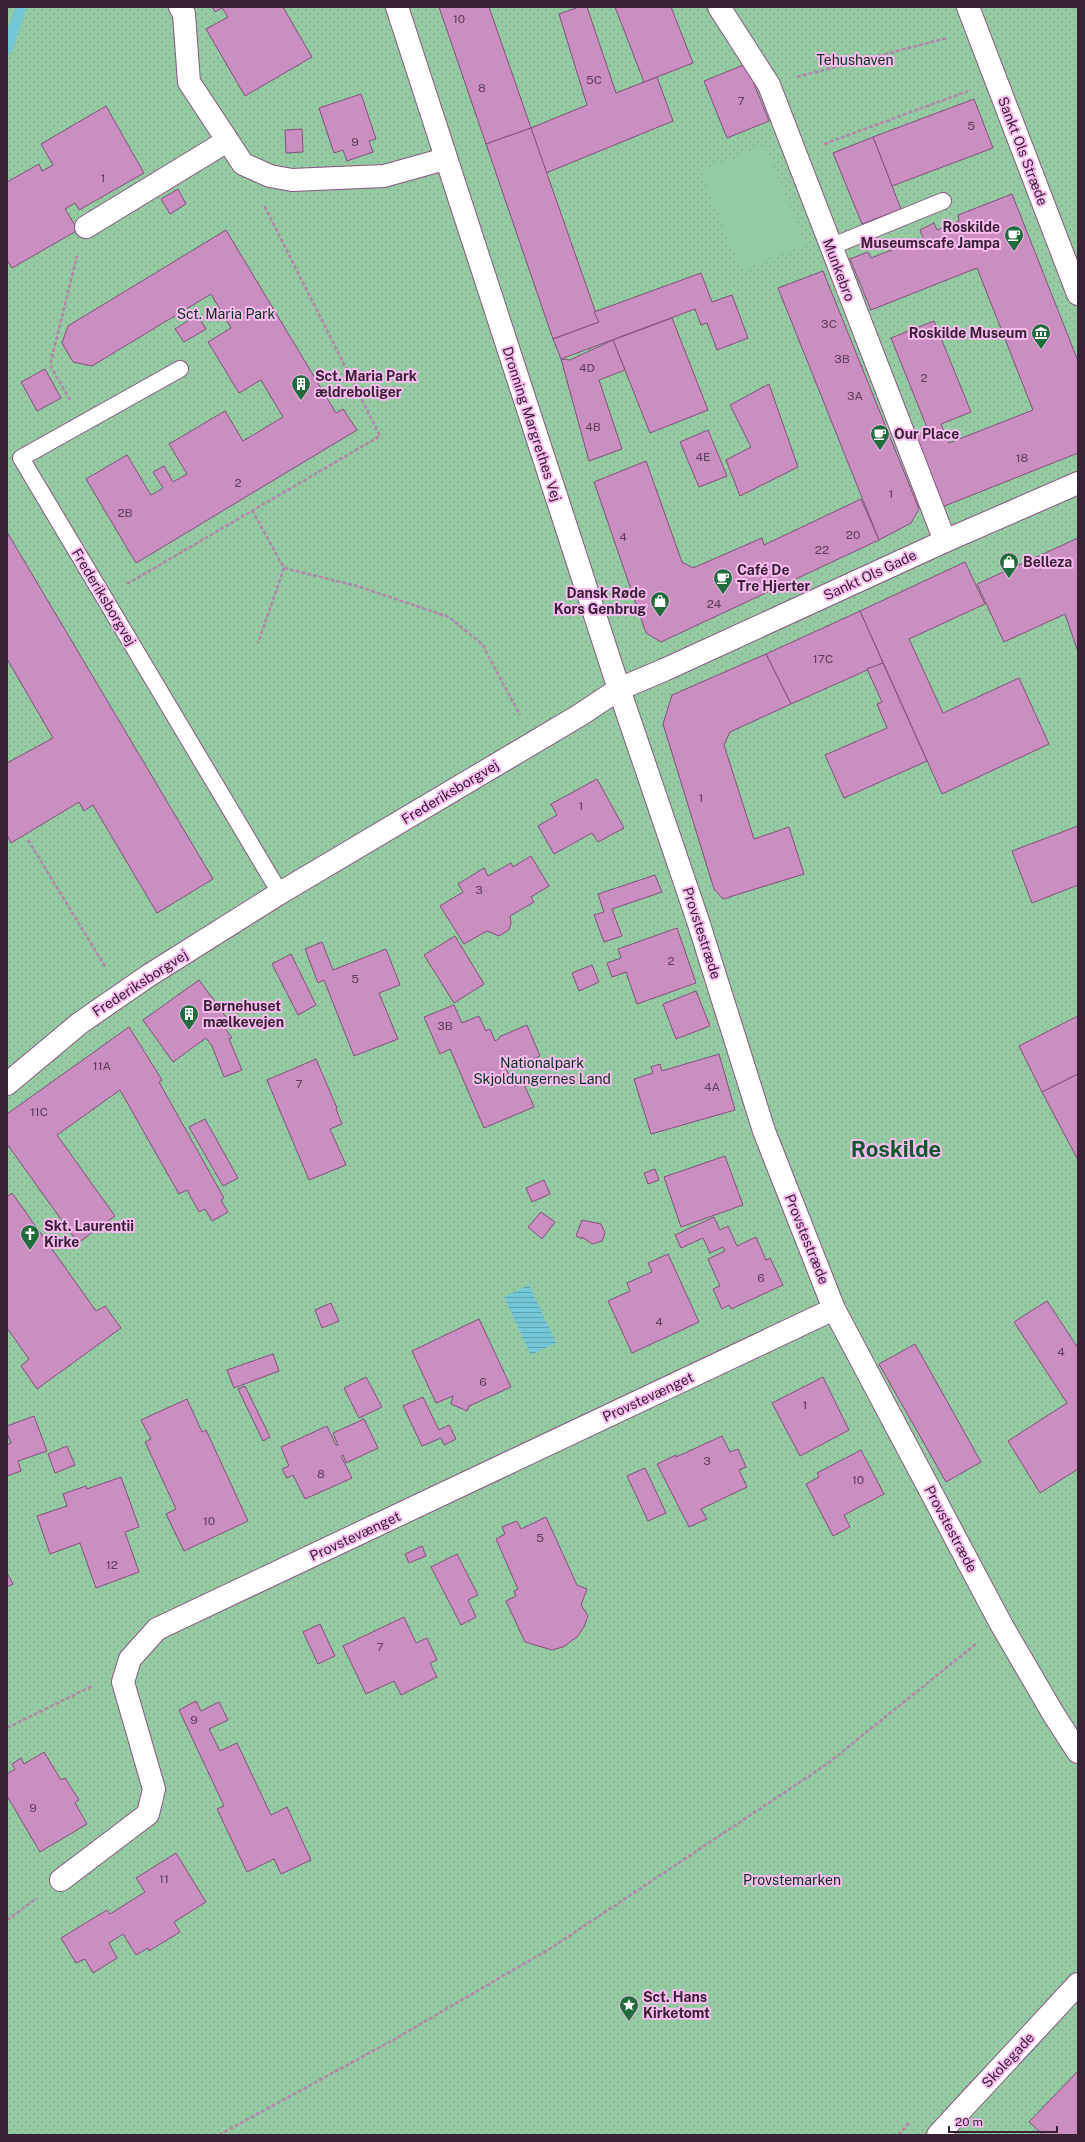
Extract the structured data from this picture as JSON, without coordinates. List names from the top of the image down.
{
  "streets": {
    "street": [
      "Sankt Ols Stræde",
      "Munkebro",
      "Dronning Margrethes Vej",
      "Sankt Ols Gade",
      "Frederiksborgvej",
      "Provstestræde",
      "Provstevænget",
      "Skolegade"
    ]
  },
  "crossings": [
    ["Munkebro", "Sankt Ols Gade"],
    ["Dronning Margrethes Vej", "Sankt Ols Gade"],
    ["Dronning Margrethes Vej", "Frederiksborgvej"],
    ["Dronning Margrethes Vej", "Provstestræde"],
    ["Sankt Ols Gade", "Frederiksborgvej"],
    ["Sankt Ols Gade", "Provstestræde"],
    ["Frederiksborgvej", "Provstestræde"],
    ["Provstestræde", "Provstevænget"]
  ],
  "districts": ["Roskilde"],
  "parks": [
    "Tehushaven",
    "Sct. Maria Park",
    "Nationalpark Skjoldungernes Land",
    "Provstemarken"
  ],
  "places": {
    "cafe": ["Roskilde Museumscafe Jampa", "Our Place", "Café De Tre Hjerter"],
    "museum": ["Roskilde Museum"],
    "building": ["Sct. Maria Park ældreboliger", "Børnehuset mælkevejen"],
    "shop": ["Belleza", "Dansk Røde Kors Genbrug"],
    "church": ["Skt. Laurentii Kirke"],
    "place": ["Sct. Hans Kirketomt"]
  },
  "house_numbers": [
    "10",
    "5C",
    "8",
    "7",
    "5",
    "9",
    "1",
    "3C",
    "3B",
    "4D",
    "2",
    "3A",
    "4B",
    "4E",
    "18",
    "2",
    "1",
    "2B",
    "20",
    "4",
    "22",
    "24",
    "17C",
    "1",
    "1",
    "3",
    "2",
    "5",
    "3B",
    "11A",
    "7",
    "4A",
    "11C",
    "6",
    "4",
    "4",
    "6",
    "1",
    "3",
    "8",
    "10",
    "10",
    "5",
    "12",
    "7",
    "9",
    "9",
    "11"
  ],
  "scale_bar": "20 m"
}
